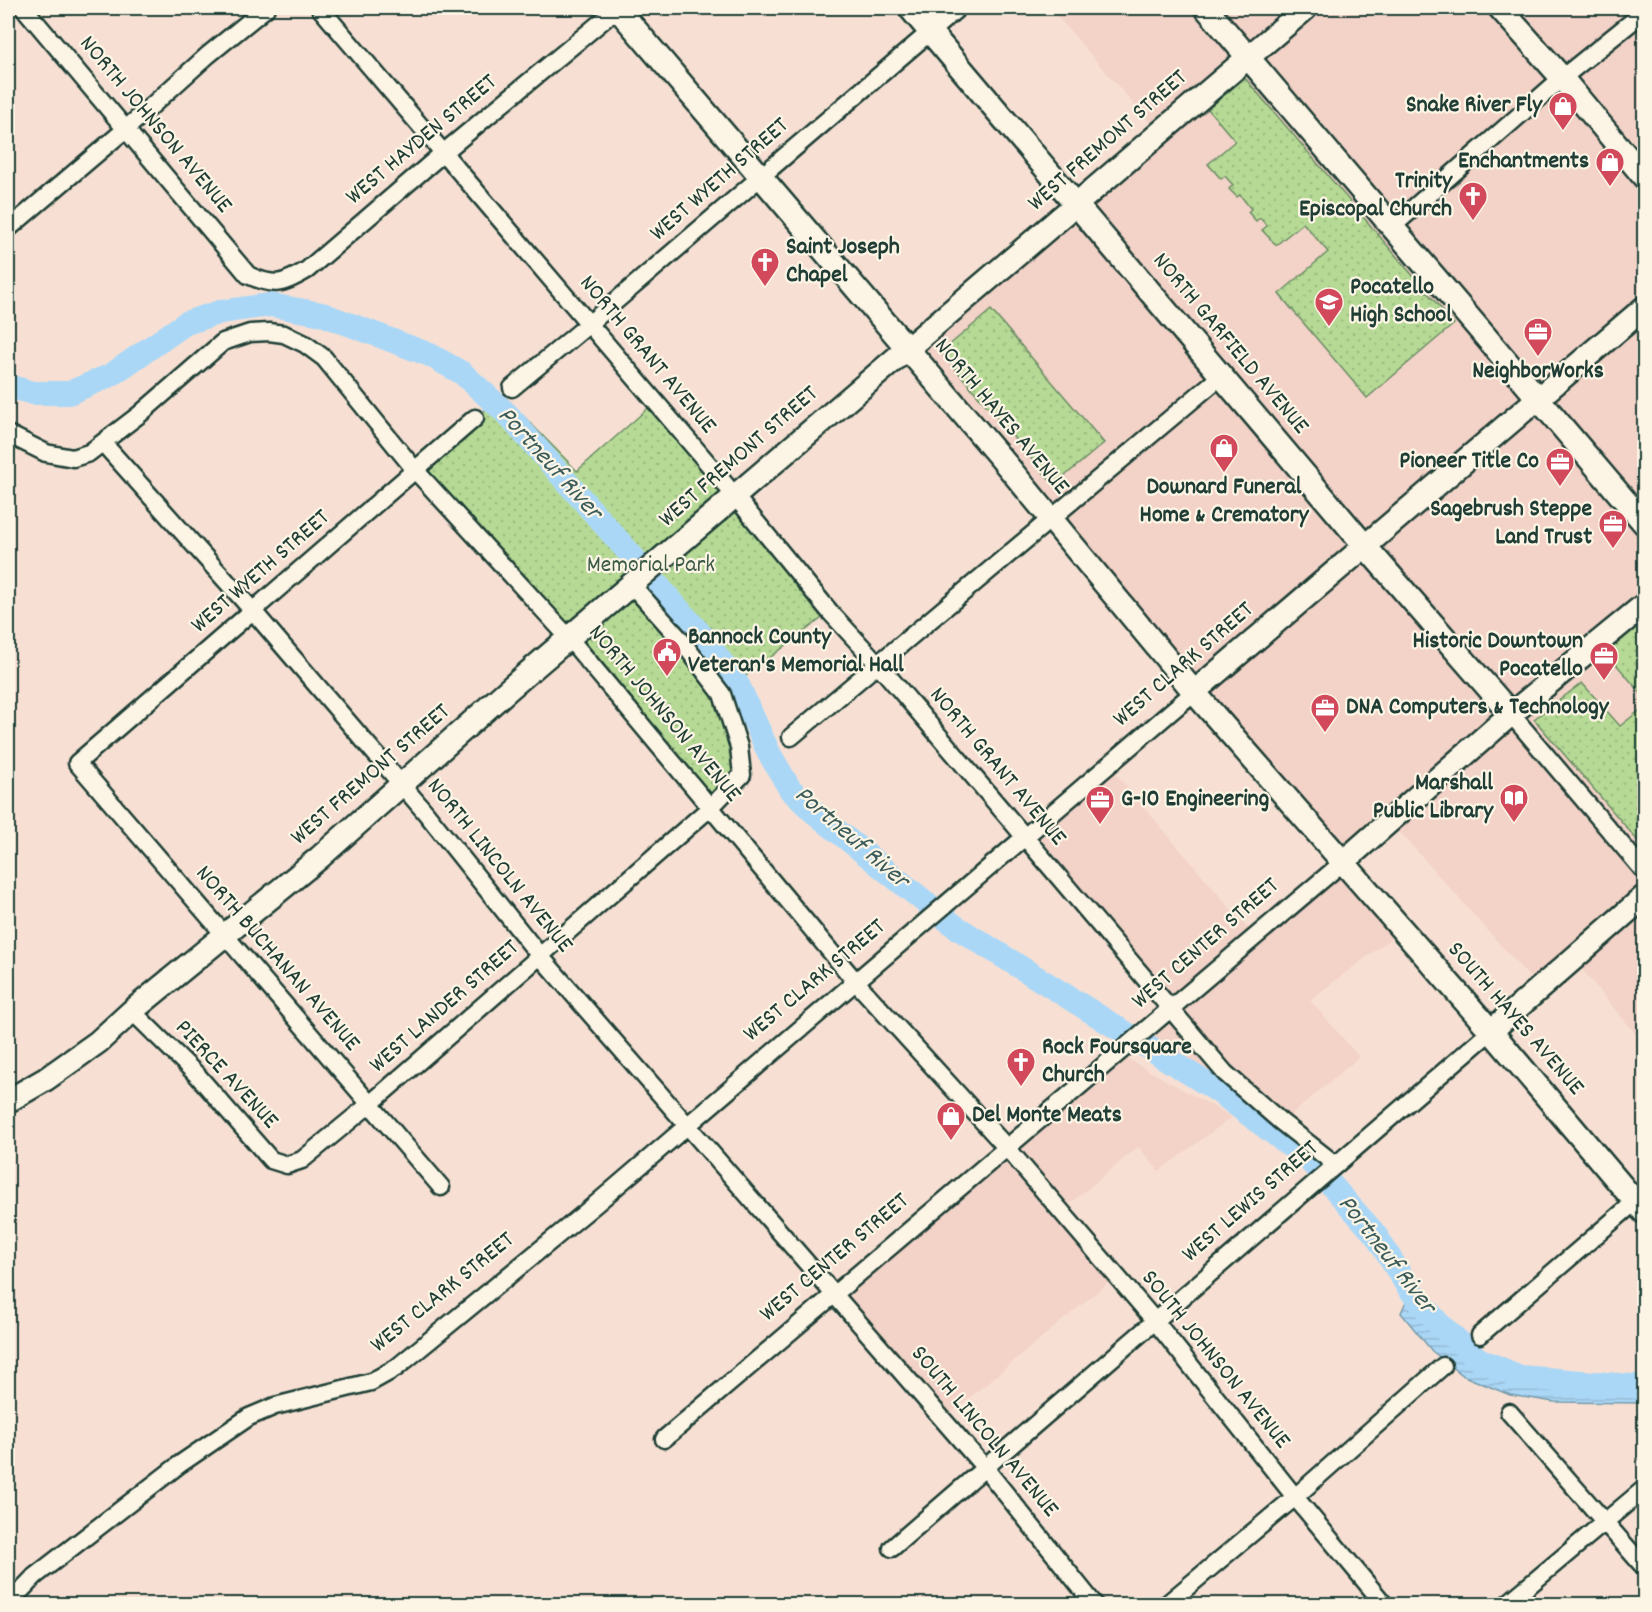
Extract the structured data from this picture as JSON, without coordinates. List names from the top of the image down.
{
  "streets": {
    "street": [
      "NORTH JOHNSON AVENUE",
      "WEST HAYDEN STREET",
      "WEST FREMONT STREET",
      "WEST WYETH STREET",
      "NORTH GARFIELD AVENUE",
      "NORTH GRANT AVENUE",
      "NORTH HAYES AVENUE",
      "WEST CLARK STREET",
      "NORTH LINCOLN AVENUE",
      "WEST CENTER STREET",
      "NORTH BUCHANAN AVENUE",
      "WEST LANDER STREET",
      "SOUTH HAYES AVENUE",
      "PIERCE AVENUE",
      "WEST LEWIS STREET",
      "SOUTH JOHNSON AVENUE",
      "SOUTH LINCOLN AVENUE"
    ]
  },
  "crossings": [
    ["NORTH JOHNSON AVENUE", "WEST HAYDEN STREET"],
    ["NORTH JOHNSON AVENUE", "WEST FREMONT STREET"],
    ["NORTH JOHNSON AVENUE", "WEST WYETH STREET"],
    ["NORTH JOHNSON AVENUE", "WEST CLARK STREET"],
    ["NORTH JOHNSON AVENUE", "NORTH LINCOLN AVENUE"],
    ["NORTH JOHNSON AVENUE", "WEST CENTER STREET"],
    ["NORTH JOHNSON AVENUE", "WEST LANDER STREET"],
    ["NORTH JOHNSON AVENUE", "SOUTH JOHNSON AVENUE"],
    ["WEST HAYDEN STREET", "NORTH GRANT AVENUE"],
    ["WEST HAYDEN STREET", "NORTH HAYES AVENUE"],
    ["WEST FREMONT STREET", "NORTH GARFIELD AVENUE"],
    ["WEST FREMONT STREET", "NORTH GRANT AVENUE"],
    ["WEST FREMONT STREET", "NORTH HAYES AVENUE"],
    ["WEST FREMONT STREET", "NORTH LINCOLN AVENUE"],
    ["WEST FREMONT STREET", "NORTH BUCHANAN AVENUE"],
    ["WEST FREMONT STREET", "WEST LANDER STREET"],
    ["WEST FREMONT STREET", "PIERCE AVENUE"],
    ["WEST WYETH STREET", "NORTH GARFIELD AVENUE"],
    ["WEST WYETH STREET", "NORTH GRANT AVENUE"],
    ["WEST WYETH STREET", "NORTH HAYES AVENUE"],
    ["WEST WYETH STREET", "NORTH LINCOLN AVENUE"],
    ["WEST WYETH STREET", "NORTH BUCHANAN AVENUE"],
    ["NORTH GARFIELD AVENUE", "WEST CLARK STREET"],
    ["NORTH GARFIELD AVENUE", "WEST CENTER STREET"],
    ["NORTH GRANT AVENUE", "WEST CLARK STREET"],
    ["NORTH GRANT AVENUE", "WEST CENTER STREET"],
    ["NORTH GRANT AVENUE", "WEST LEWIS STREET"],
    ["NORTH HAYES AVENUE", "WEST CLARK STREET"],
    ["NORTH HAYES AVENUE", "WEST CENTER STREET"],
    ["NORTH HAYES AVENUE", "SOUTH HAYES AVENUE"],
    ["WEST CLARK STREET", "NORTH LINCOLN AVENUE"],
    ["NORTH LINCOLN AVENUE", "WEST CENTER STREET"],
    ["NORTH LINCOLN AVENUE", "WEST LANDER STREET"],
    ["NORTH LINCOLN AVENUE", "SOUTH LINCOLN AVENUE"],
    ["WEST CENTER STREET", "SOUTH HAYES AVENUE"],
    ["WEST CENTER STREET", "SOUTH JOHNSON AVENUE"],
    ["WEST CENTER STREET", "SOUTH LINCOLN AVENUE"],
    ["NORTH BUCHANAN AVENUE", "WEST LANDER STREET"],
    ["WEST LANDER STREET", "PIERCE AVENUE"],
    ["SOUTH HAYES AVENUE", "WEST LEWIS STREET"],
    ["WEST LEWIS STREET", "SOUTH JOHNSON AVENUE"],
    ["WEST LEWIS STREET", "SOUTH LINCOLN AVENUE"]
  ],
  "water": ["Portneuf River"],
  "parks": ["Memorial Park"],
  "places": {
    "shop": [
      "Snake River Fly",
      "Enchantments",
      "Downard Funeral Home & Crematory",
      "Del Monte Meats"
    ],
    "church": ["Trinity Episcopal Church", "Saint Joseph Chapel", "Rock Foursquare Church"],
    "school or university": ["Pocatello High School"],
    "office": [
      "NeighborWorks",
      "Pioneer Title Co",
      "Sagebrush Steppe Land Trust",
      "Historic Downtown Pocatello",
      "DNA Computers & Technology",
      "G-10 Engineering"
    ],
    "public building": ["Bannock County Veteran's Memorial Hall"],
    "library": ["Marshall Public Library"]
  }
}
